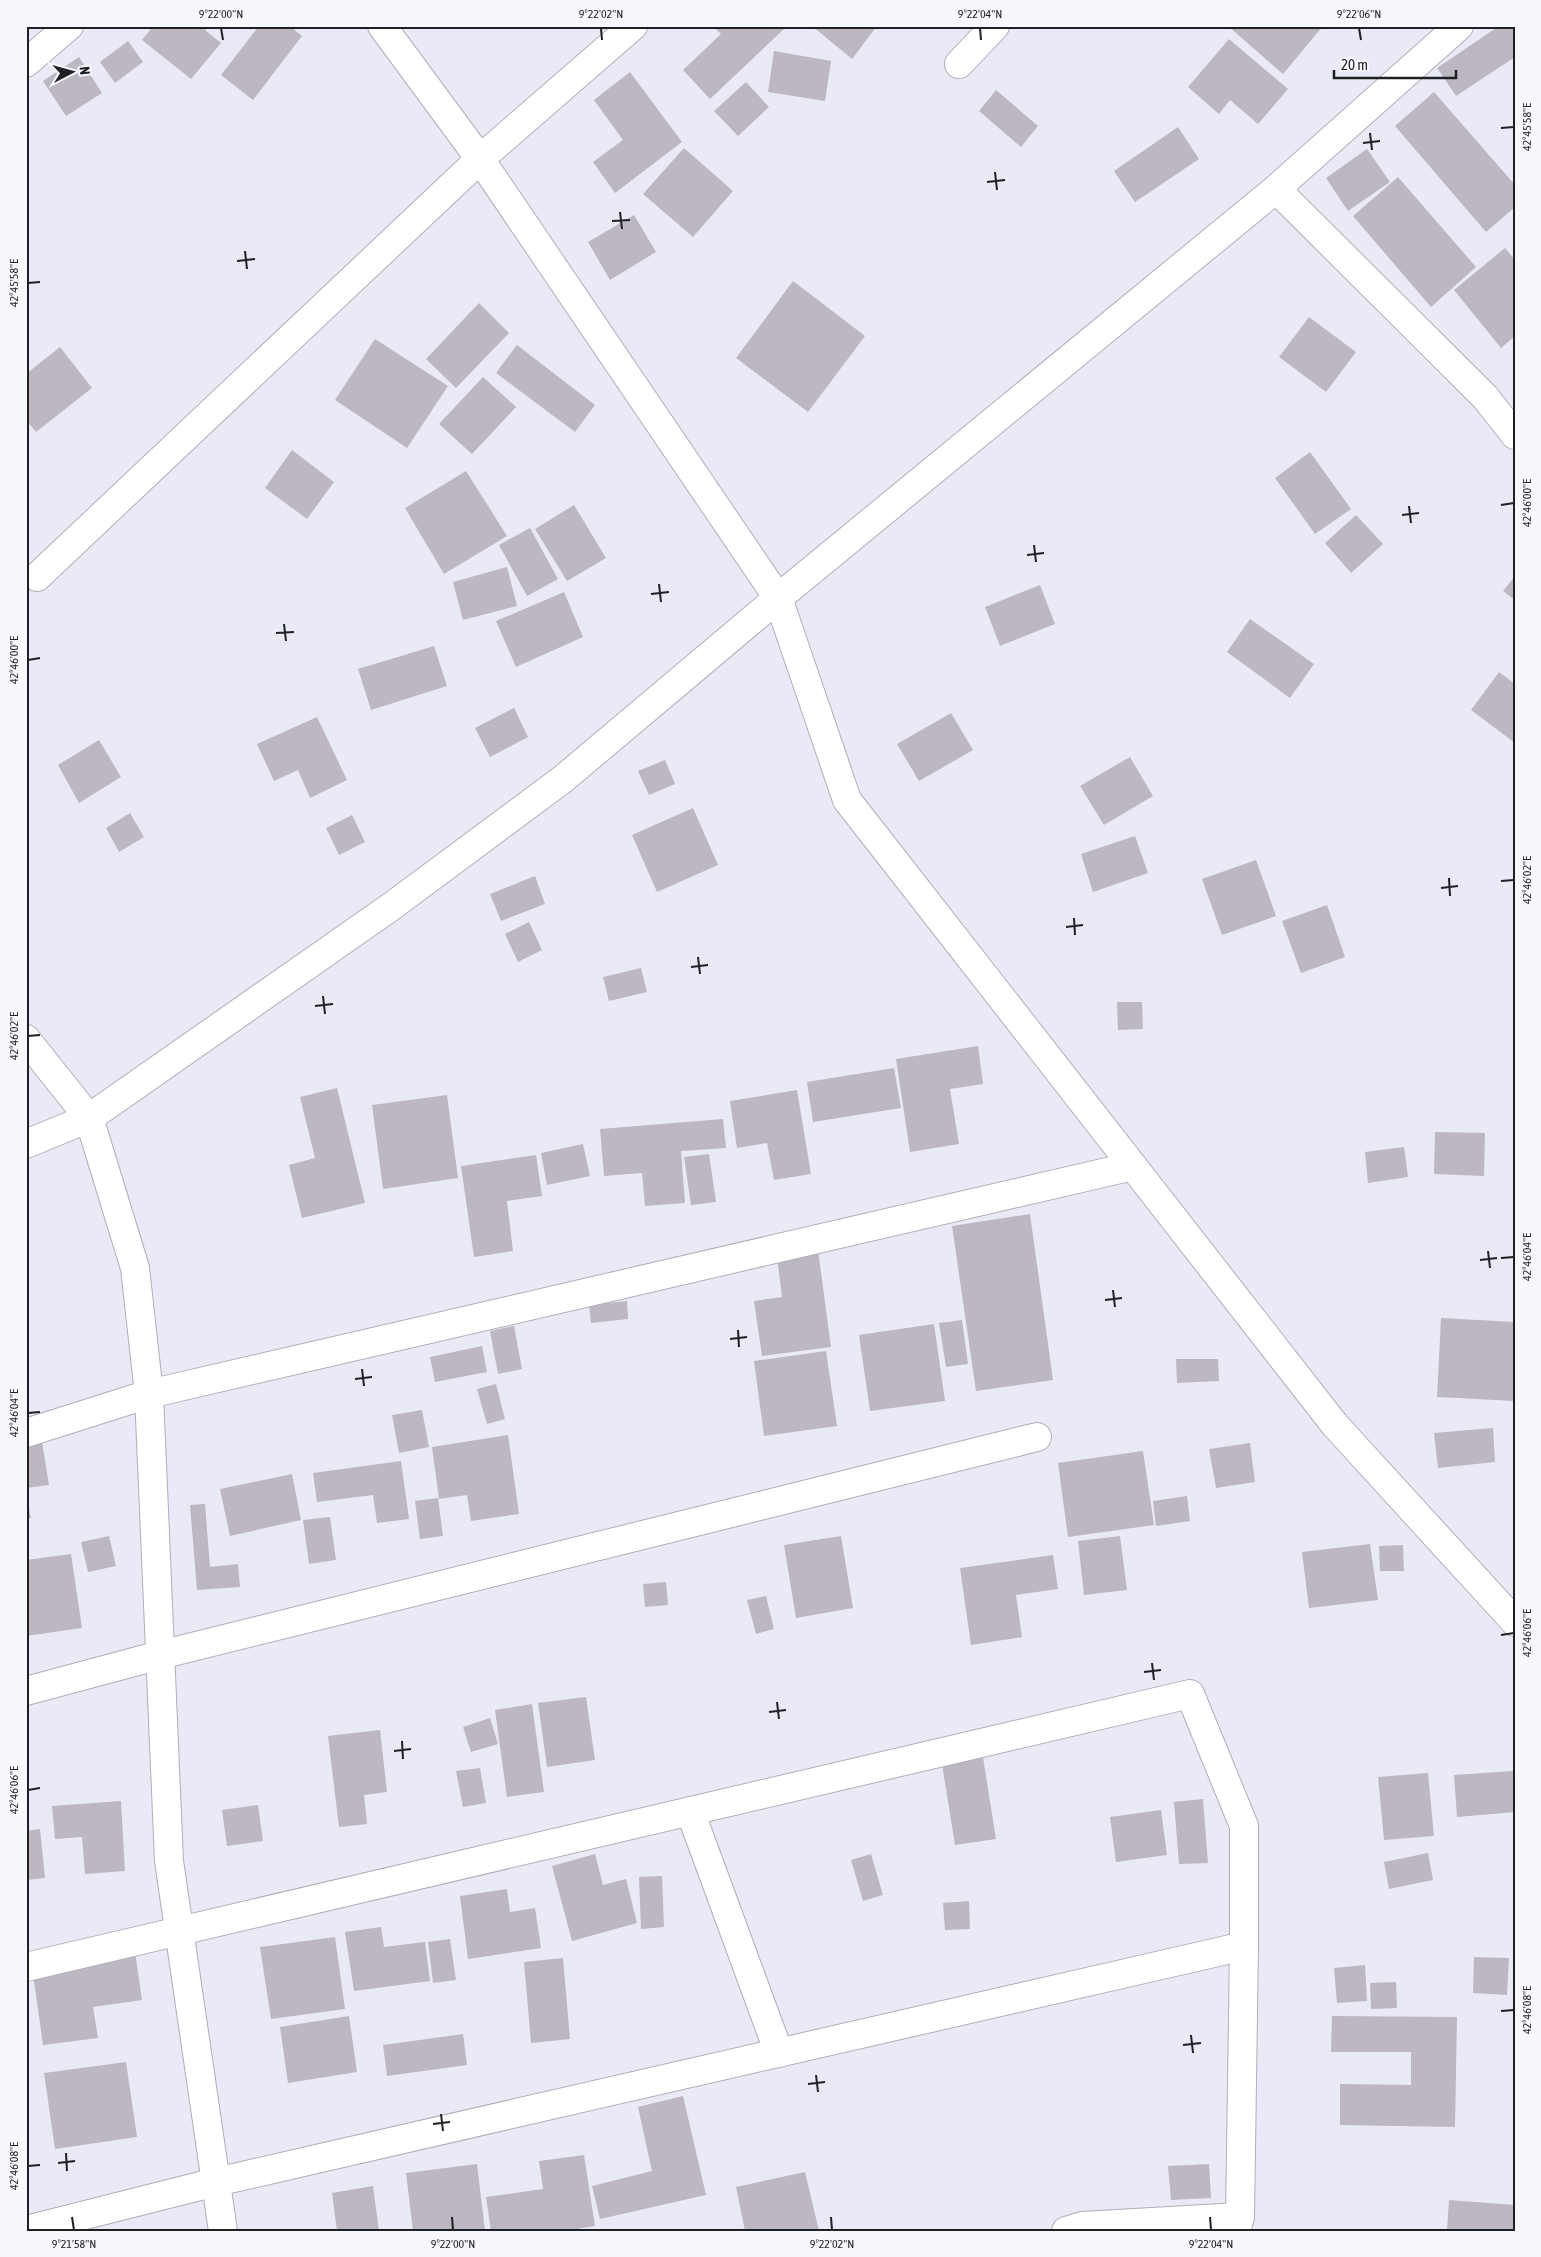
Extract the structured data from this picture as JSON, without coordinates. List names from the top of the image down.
{
  "scale_bar": "20 m",
  "north": "right",
  "coordinates": [
    "9°22'00\"N",
    "9°22'02\"N",
    "9°22'04\"N",
    "9°22'06\"N",
    "42°45'58\"E",
    "42°46'00\"E",
    "42°46'02\"E",
    "42°46'04\"E",
    "42°46'06\"E",
    "42°46'08\"E",
    "9°21'58\"N"
  ]
}
